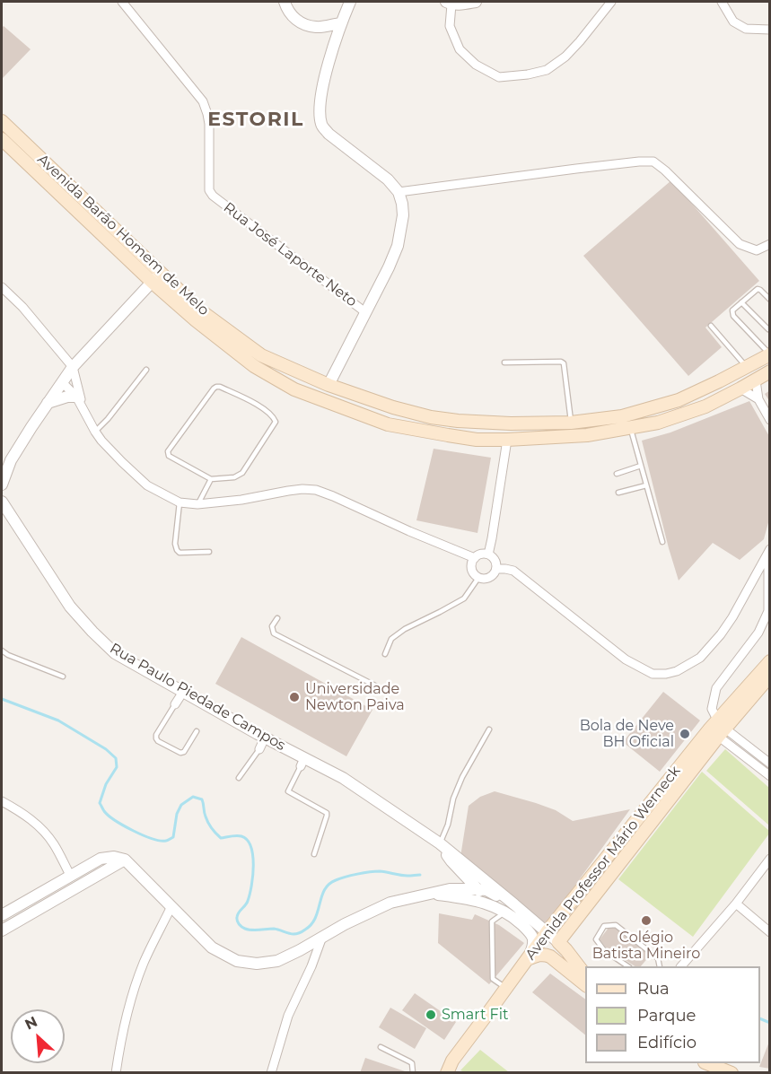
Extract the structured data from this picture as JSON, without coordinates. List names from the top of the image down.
{
  "streets": {
    "main road": ["Avenida Barão Homem de Melo", "Avenida Professor Mário Werneck"],
    "street": ["Rua José Laporte Neto", "Rua Paulo Piedade Campos"]
  },
  "crossings": [
    ["Rua Paulo Piedade Campos", "Avenida Professor Mário Werneck"]
  ],
  "districts": ["ESTORIL"],
  "places": [
    "Universidade Newton Paiva",
    "Bola de Neve BH Oficial",
    "Colégio Batista Mineiro",
    "Smart Fit"
  ],
  "legend": ["Rua", "Parque", "Edifício"],
  "north": "top left"
}
